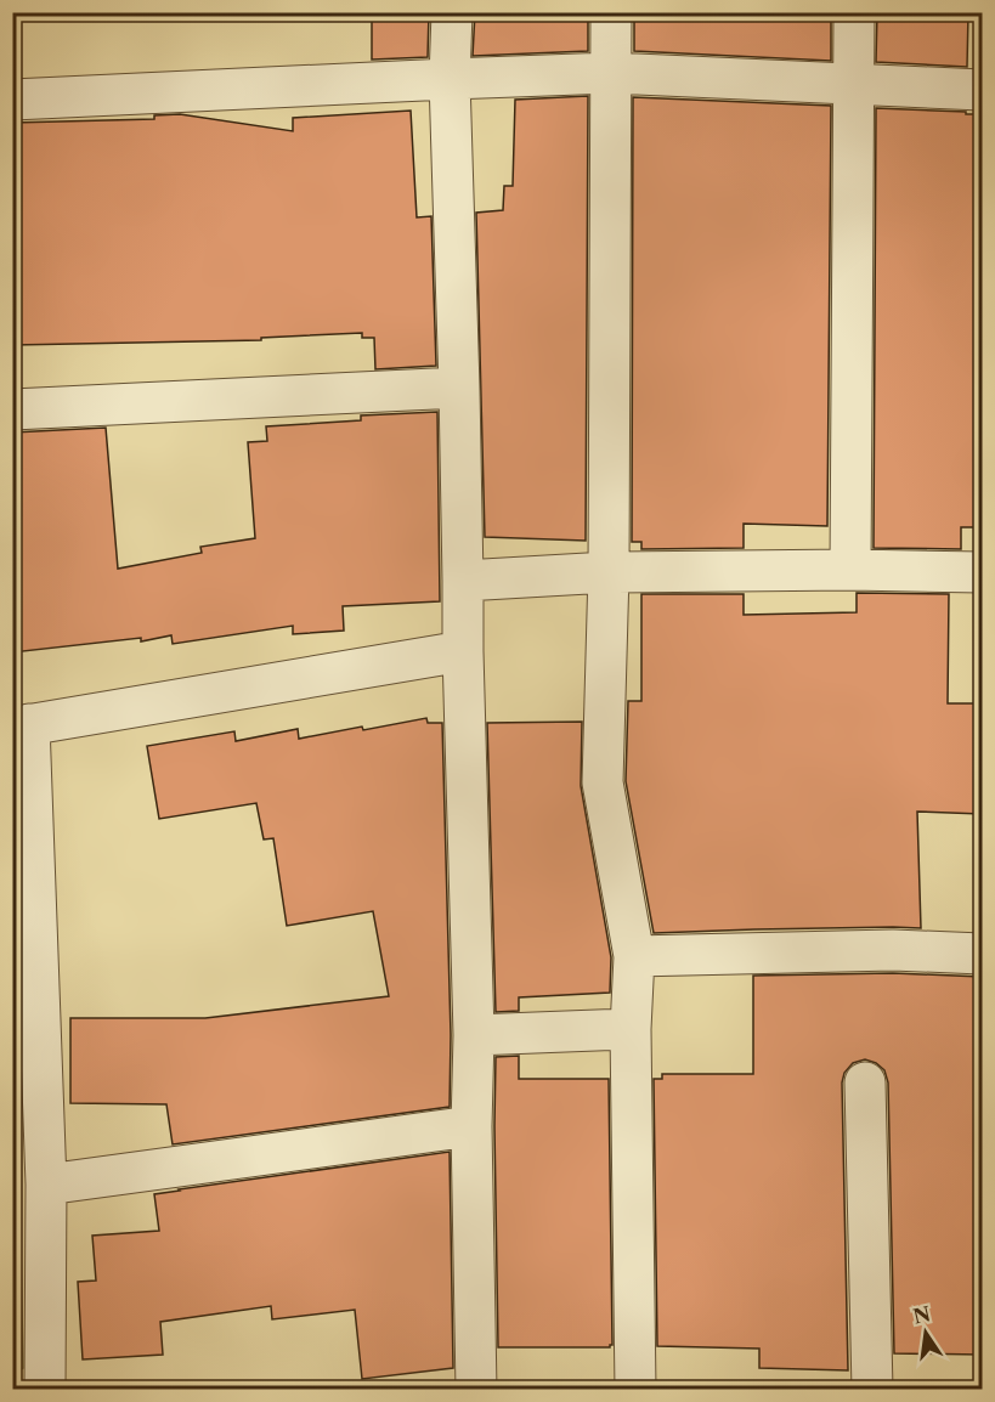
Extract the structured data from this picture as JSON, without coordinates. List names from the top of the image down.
{
  "north": "top"
}
